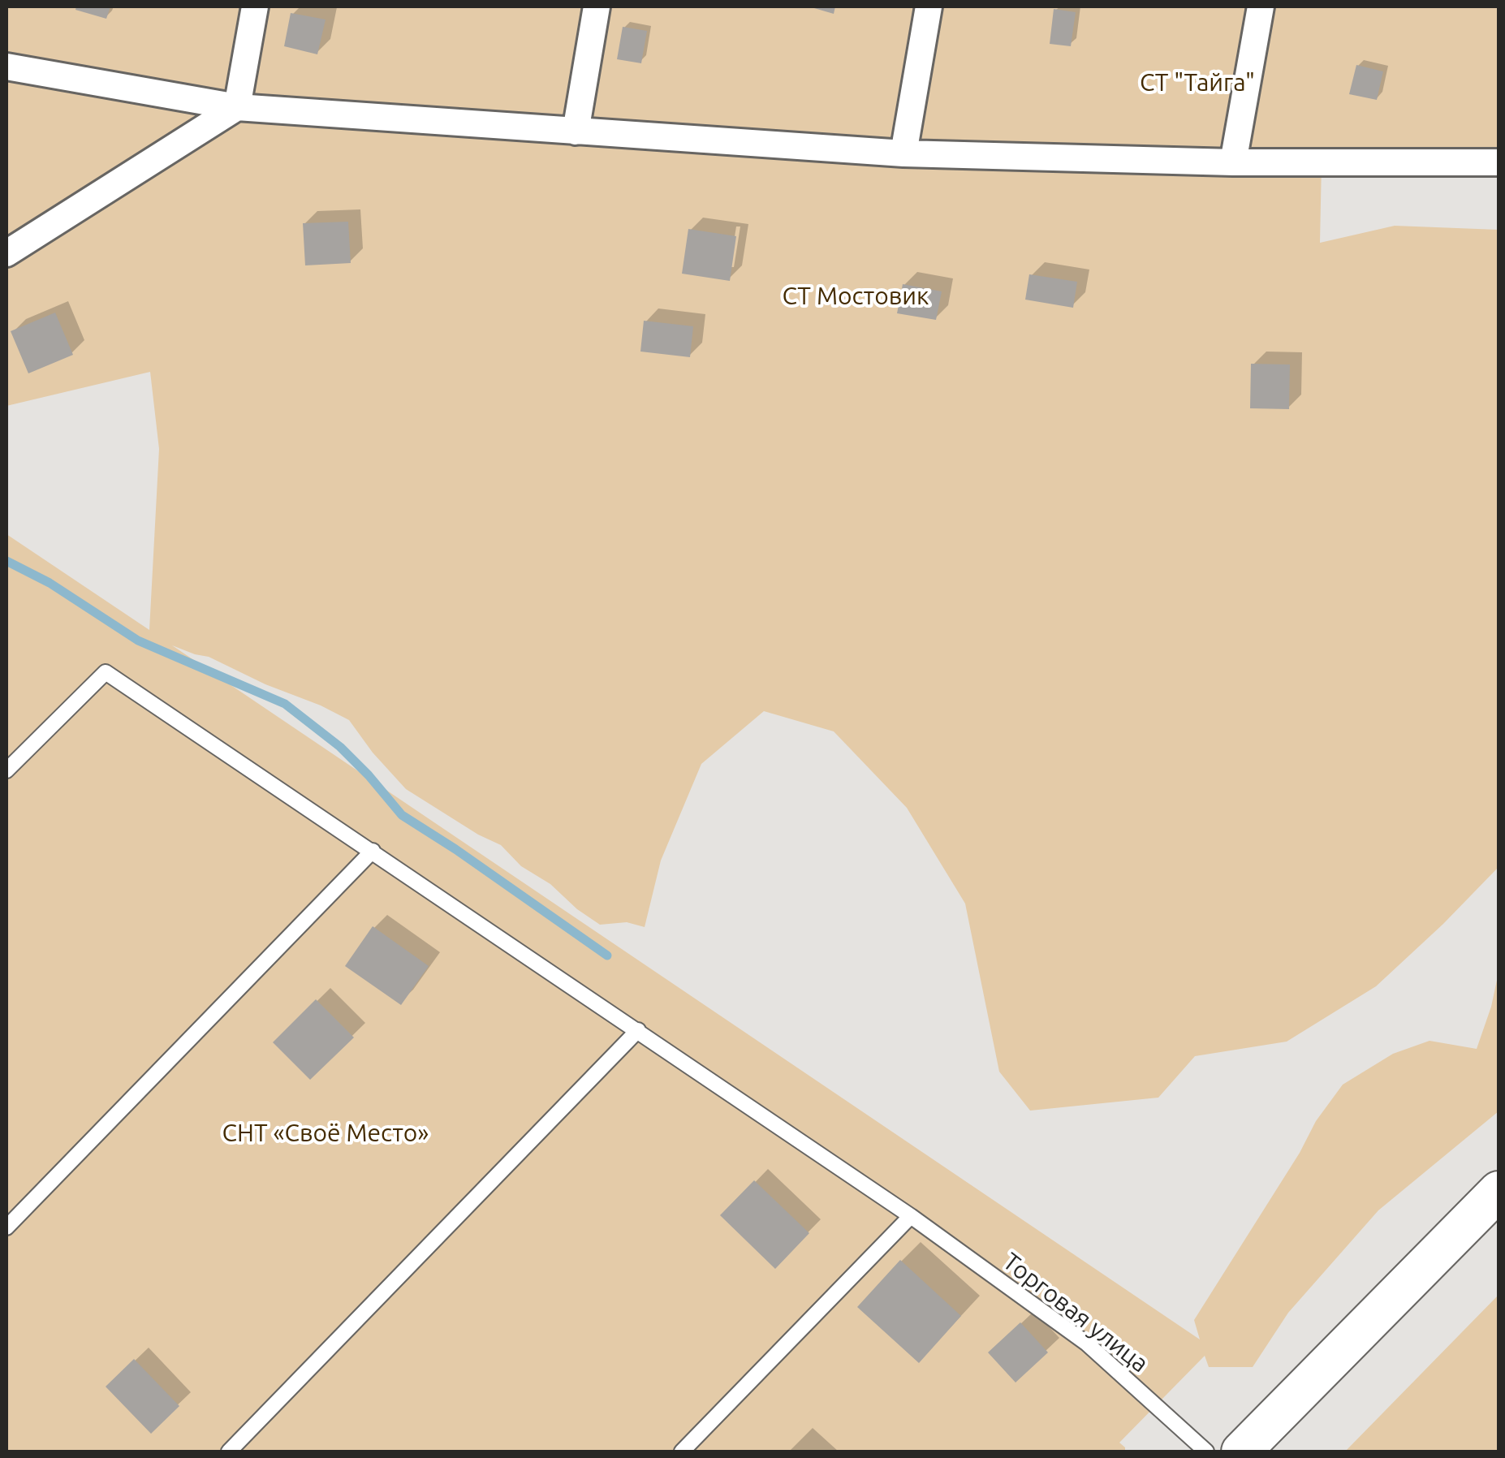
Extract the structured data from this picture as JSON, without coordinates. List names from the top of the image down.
{
  "streets": {
    "lane": ["Торговая улица"]
  },
  "parks": ["СТ \"Тайга\"", "СТ Мостовик", "СНТ «Своё Место»"]
}
